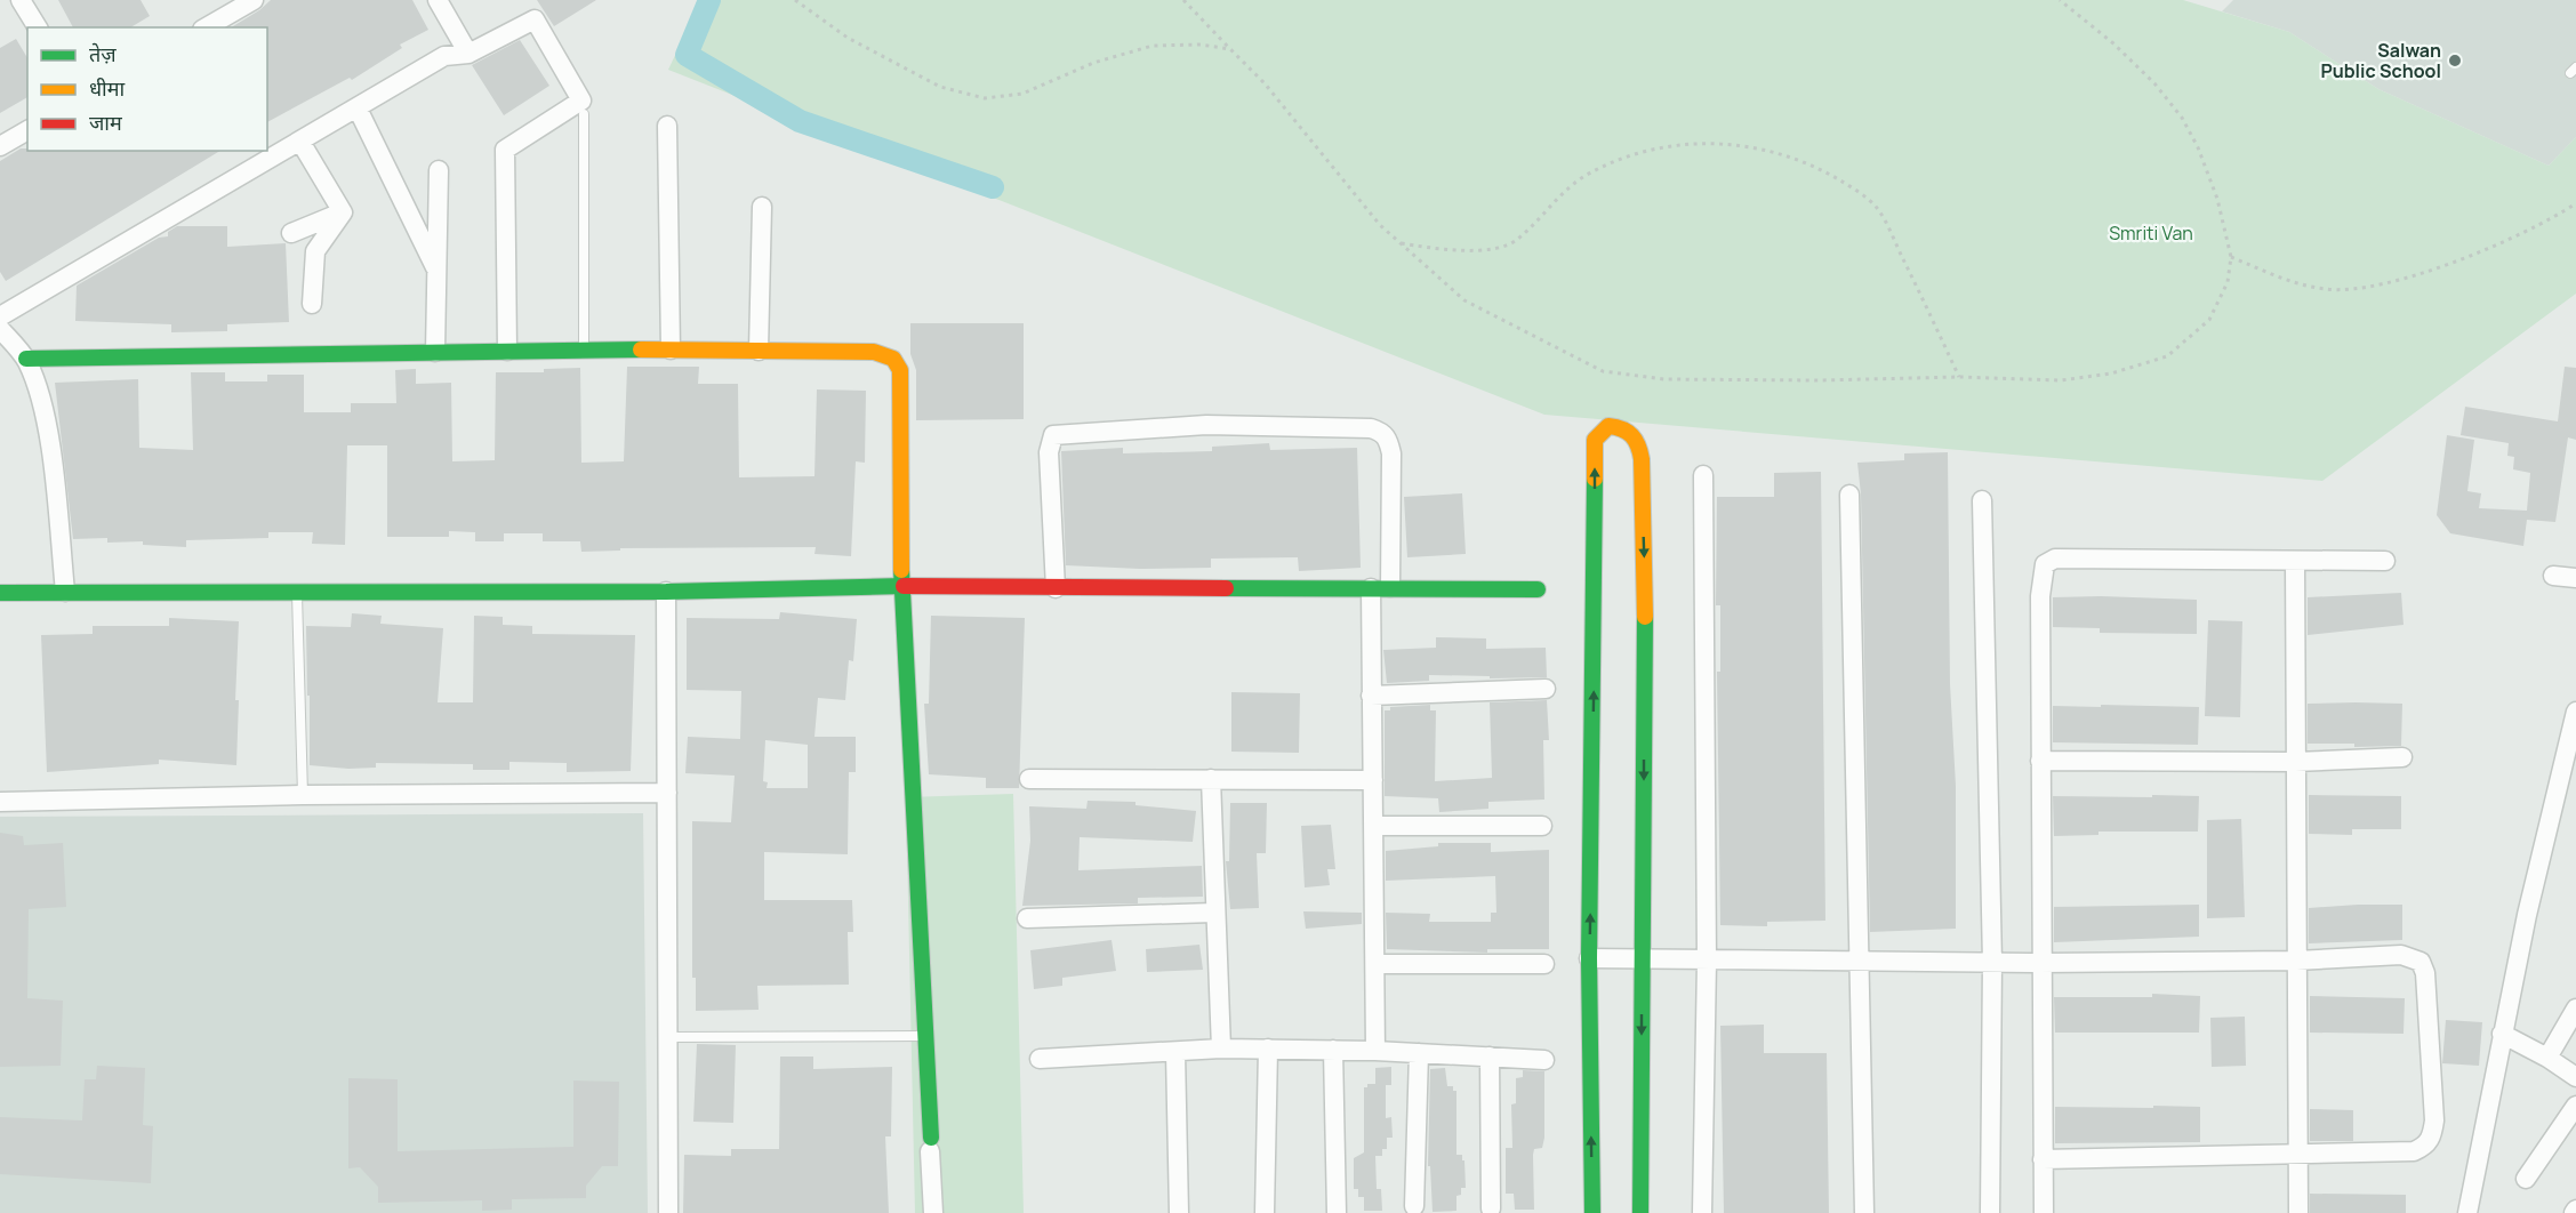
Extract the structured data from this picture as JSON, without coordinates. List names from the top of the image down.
{
  "parks": ["Smriti Van"],
  "places": ["Salwan Public School"],
  "legend": ["तेज़", "धीमा", "जाम"]
}
